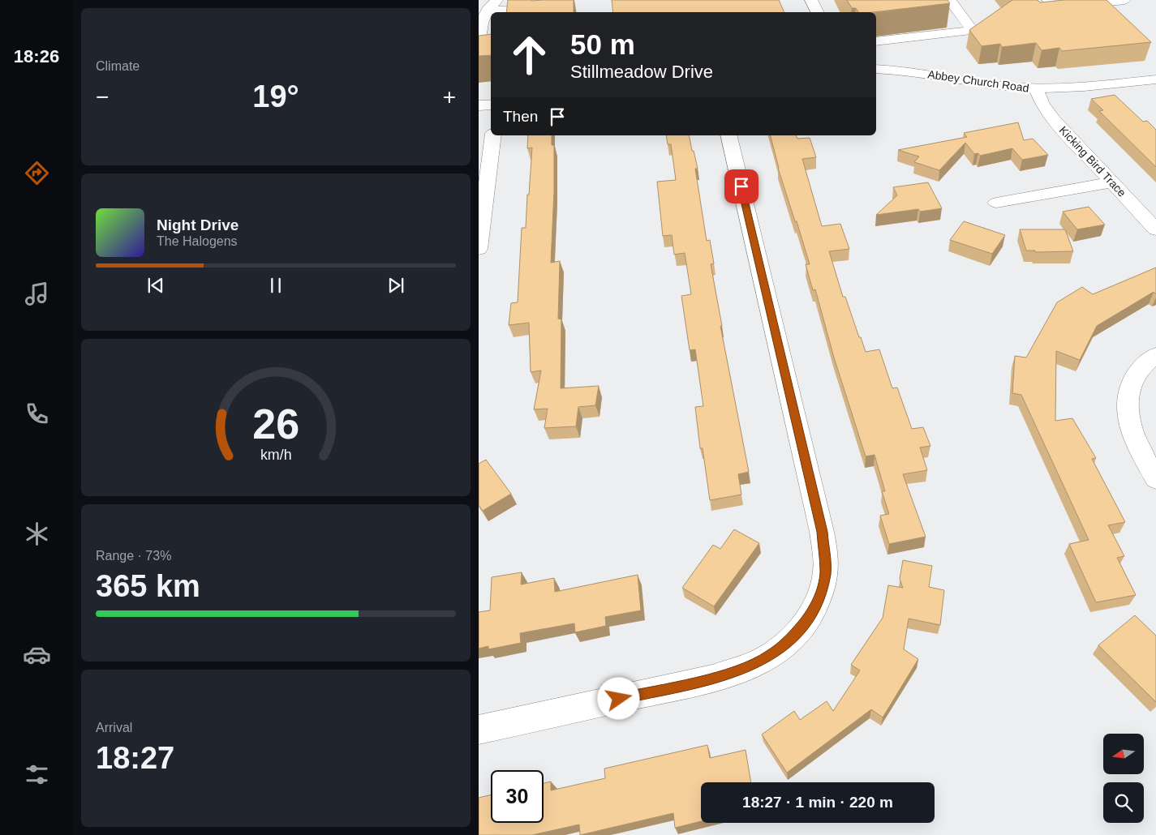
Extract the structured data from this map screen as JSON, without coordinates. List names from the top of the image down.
{
  "streets": {
    "street": ["Abbey Church Road", "Kicking Bird Trace"]
  },
  "crossings": [
    ["Abbey Church Road", "Kicking Bird Trace"]
  ],
  "north": "left",
  "page": {
    "tabs": "18:26",
    "tile": [
      "Climate",
      ["Range · 73%", "365 km"],
      ["Arrival", "18:27"]
    ],
    "turn": ["50 m", "Stillmeadow Drive"],
    "heat": ["−", "19°", "+"],
    "then": "Then",
    "song": ["Night Drive", "The Halogens"],
    "limit": "30",
    "trip": "18:27 · 1 min · 220 m",
    "gauge": ["26", "km/h"]
  }
}
